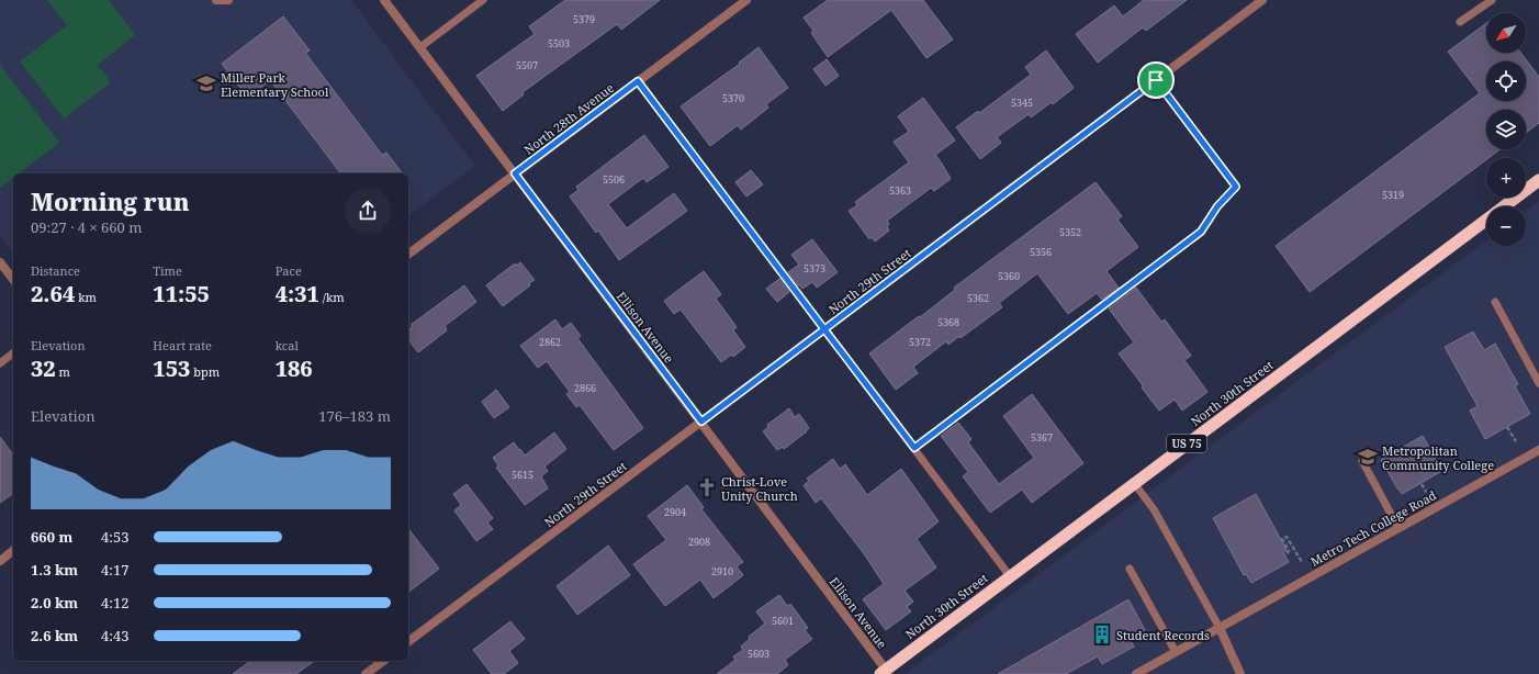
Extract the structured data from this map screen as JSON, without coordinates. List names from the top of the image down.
{
  "streets": {
    "highway": ["North 30th Street", "US 75"],
    "street": [
      "North 28th Avenue",
      "North 29th Street",
      "Ellison Avenue",
      "Metro Tech College Road"
    ]
  },
  "crossings": [
    ["North 28th Avenue", "Ellison Avenue"],
    ["North 29th Street", "Ellison Avenue"],
    ["Ellison Avenue", "North 30th Street"]
  ],
  "places": {
    "school or university": ["Miller Park Elementary School", "Metropolitan Community College"],
    "church": ["Christ-Love Unity Church"],
    "building": ["Student Records"]
  },
  "house_numbers": [
    "5379",
    "5503",
    "5507",
    "5370",
    "5345",
    "5506",
    "5363",
    "5319",
    "5352",
    "5356",
    "5373",
    "5360",
    "5362",
    "5368",
    "2862",
    "5372",
    "2866",
    "5367",
    "5615",
    "2904",
    "2908",
    "2910",
    "5601",
    "5603"
  ],
  "north": "bottom left",
  "page": {
    "map_buttons": ["+", "−"],
    "heading": ["Morning run", "09:27 · 4 × 660 m"],
    "stats": [
      ["Distance", "2.64 km"],
      ["Time", "11:55"],
      ["Pace", "4:31 /km"],
      ["Elevation", "32 m"],
      ["Heart rate", "153 bpm"],
      ["kcal", "186"]
    ],
    "chart": ["Elevation", "176–183 m"],
    "list": [
      {
        "name": "660 m",
        "note": "4:53"
      },
      {
        "name": "1.3 km",
        "note": "4:17"
      },
      {
        "name": "2.0 km",
        "note": "4:12"
      },
      {
        "name": "2.6 km",
        "note": "4:43"
      }
    ]
  }
}
